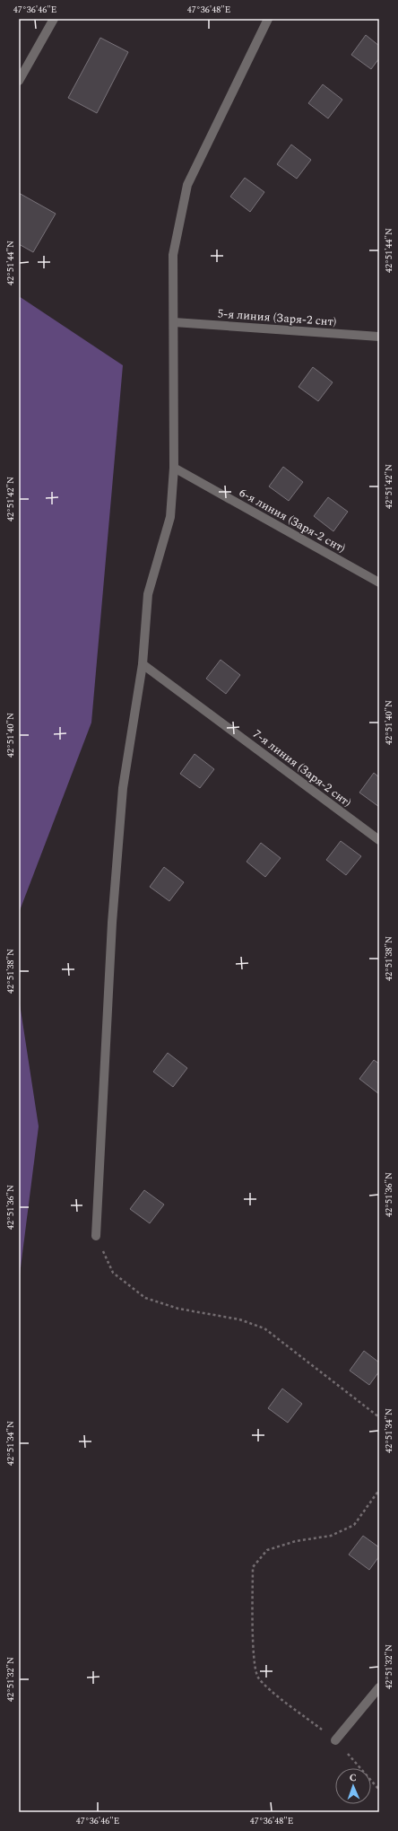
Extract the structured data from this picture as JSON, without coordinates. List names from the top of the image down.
{
  "streets": {
    "street": ["5-я линия (Заря-2 снт)", "6-я линия (Заря-2 снт)", "7-я линия (Заря-2 снт)"]
  },
  "north": "top",
  "coordinates": [
    "47°36'46\"E",
    "47°36'48\"E",
    "42°51'44\"N",
    "42°51'42\"N",
    "42°51'40\"N",
    "42°51'38\"N",
    "42°51'36\"N",
    "42°51'34\"N",
    "42°51'32\"N"
  ]
}
